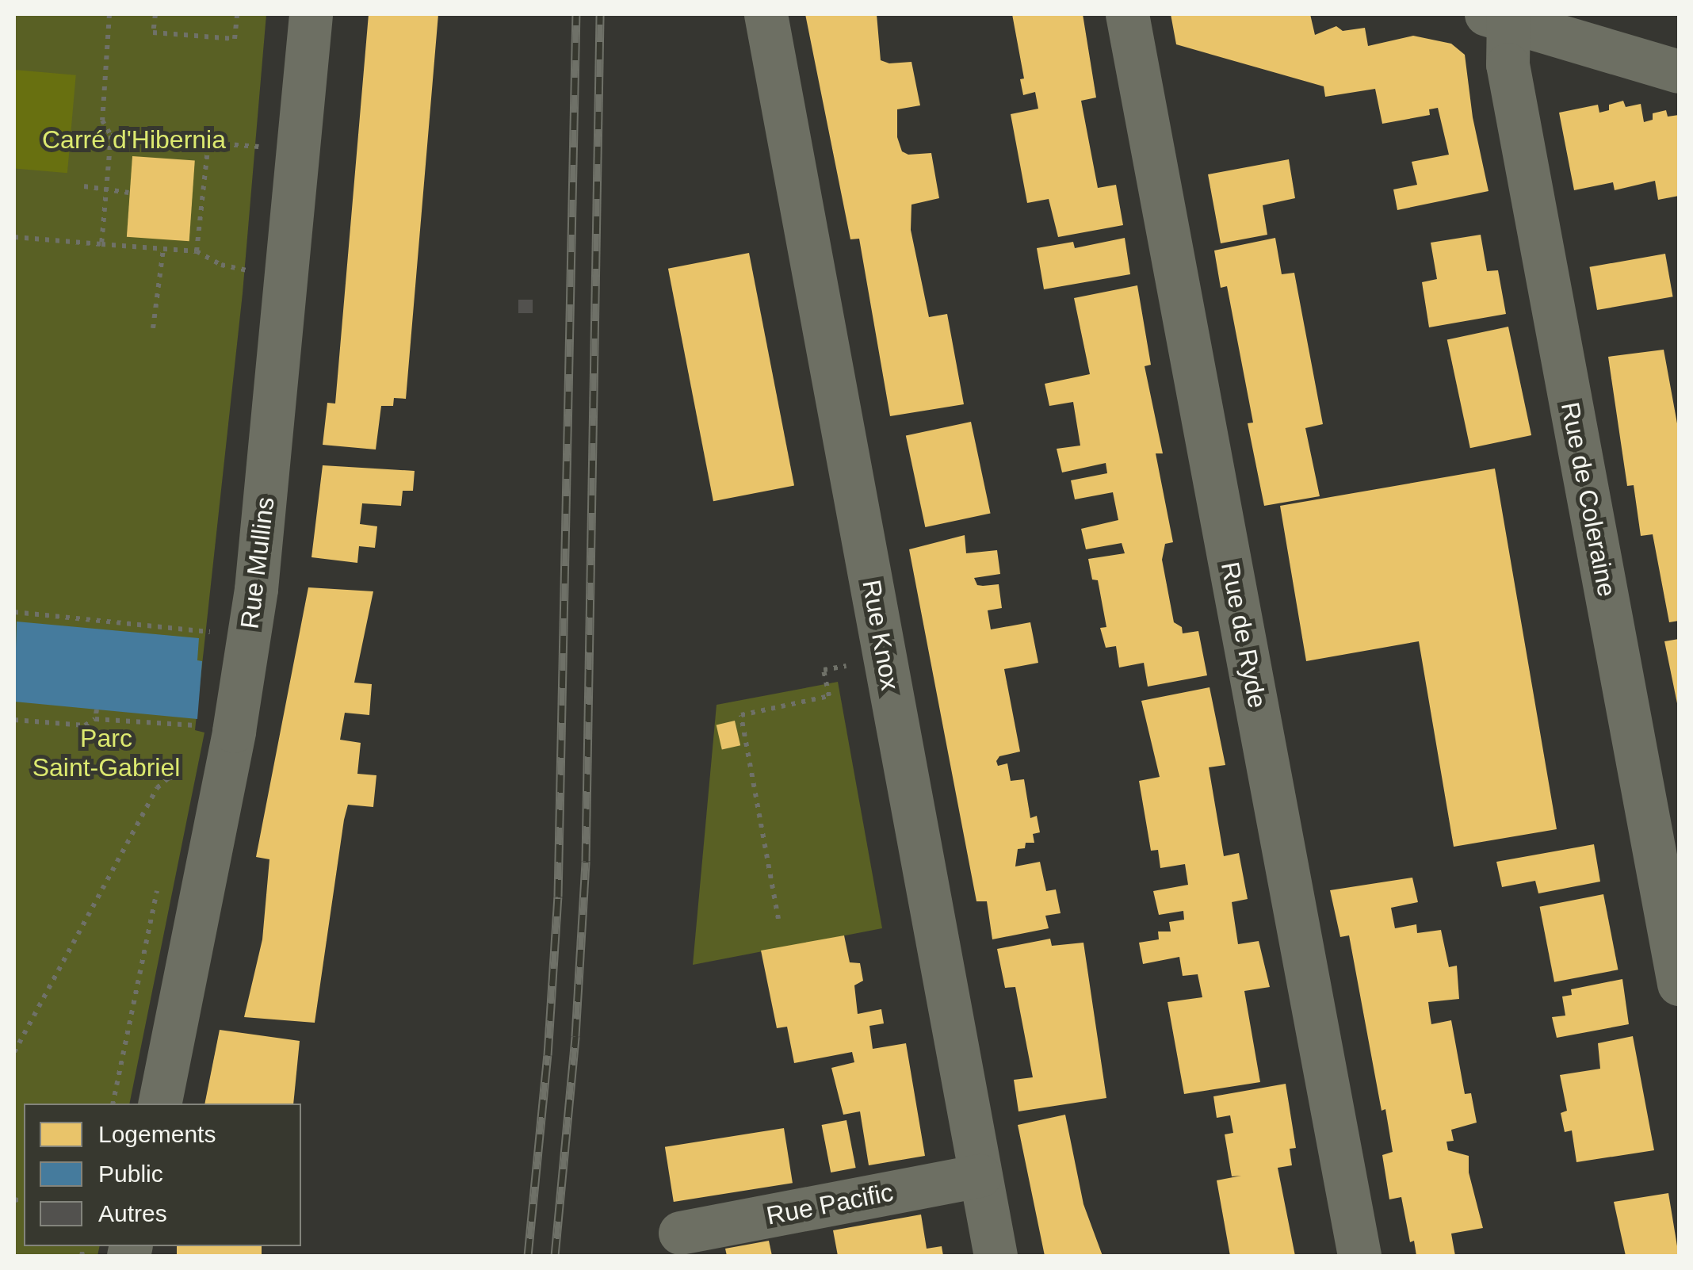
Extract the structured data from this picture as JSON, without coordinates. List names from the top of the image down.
{
  "streets": {
    "street": [
      "Rue de Coleraine",
      "Rue Mullins",
      "Rue Knox",
      "Rue de Ryde",
      "Rue Pacific"
    ]
  },
  "crossings": [
    ["Rue Knox", "Rue Pacific"]
  ],
  "parks": ["Carré d'Hibernia", "Parc Saint-Gabriel"],
  "legend": ["Logements", "Public", "Autres"]
}
